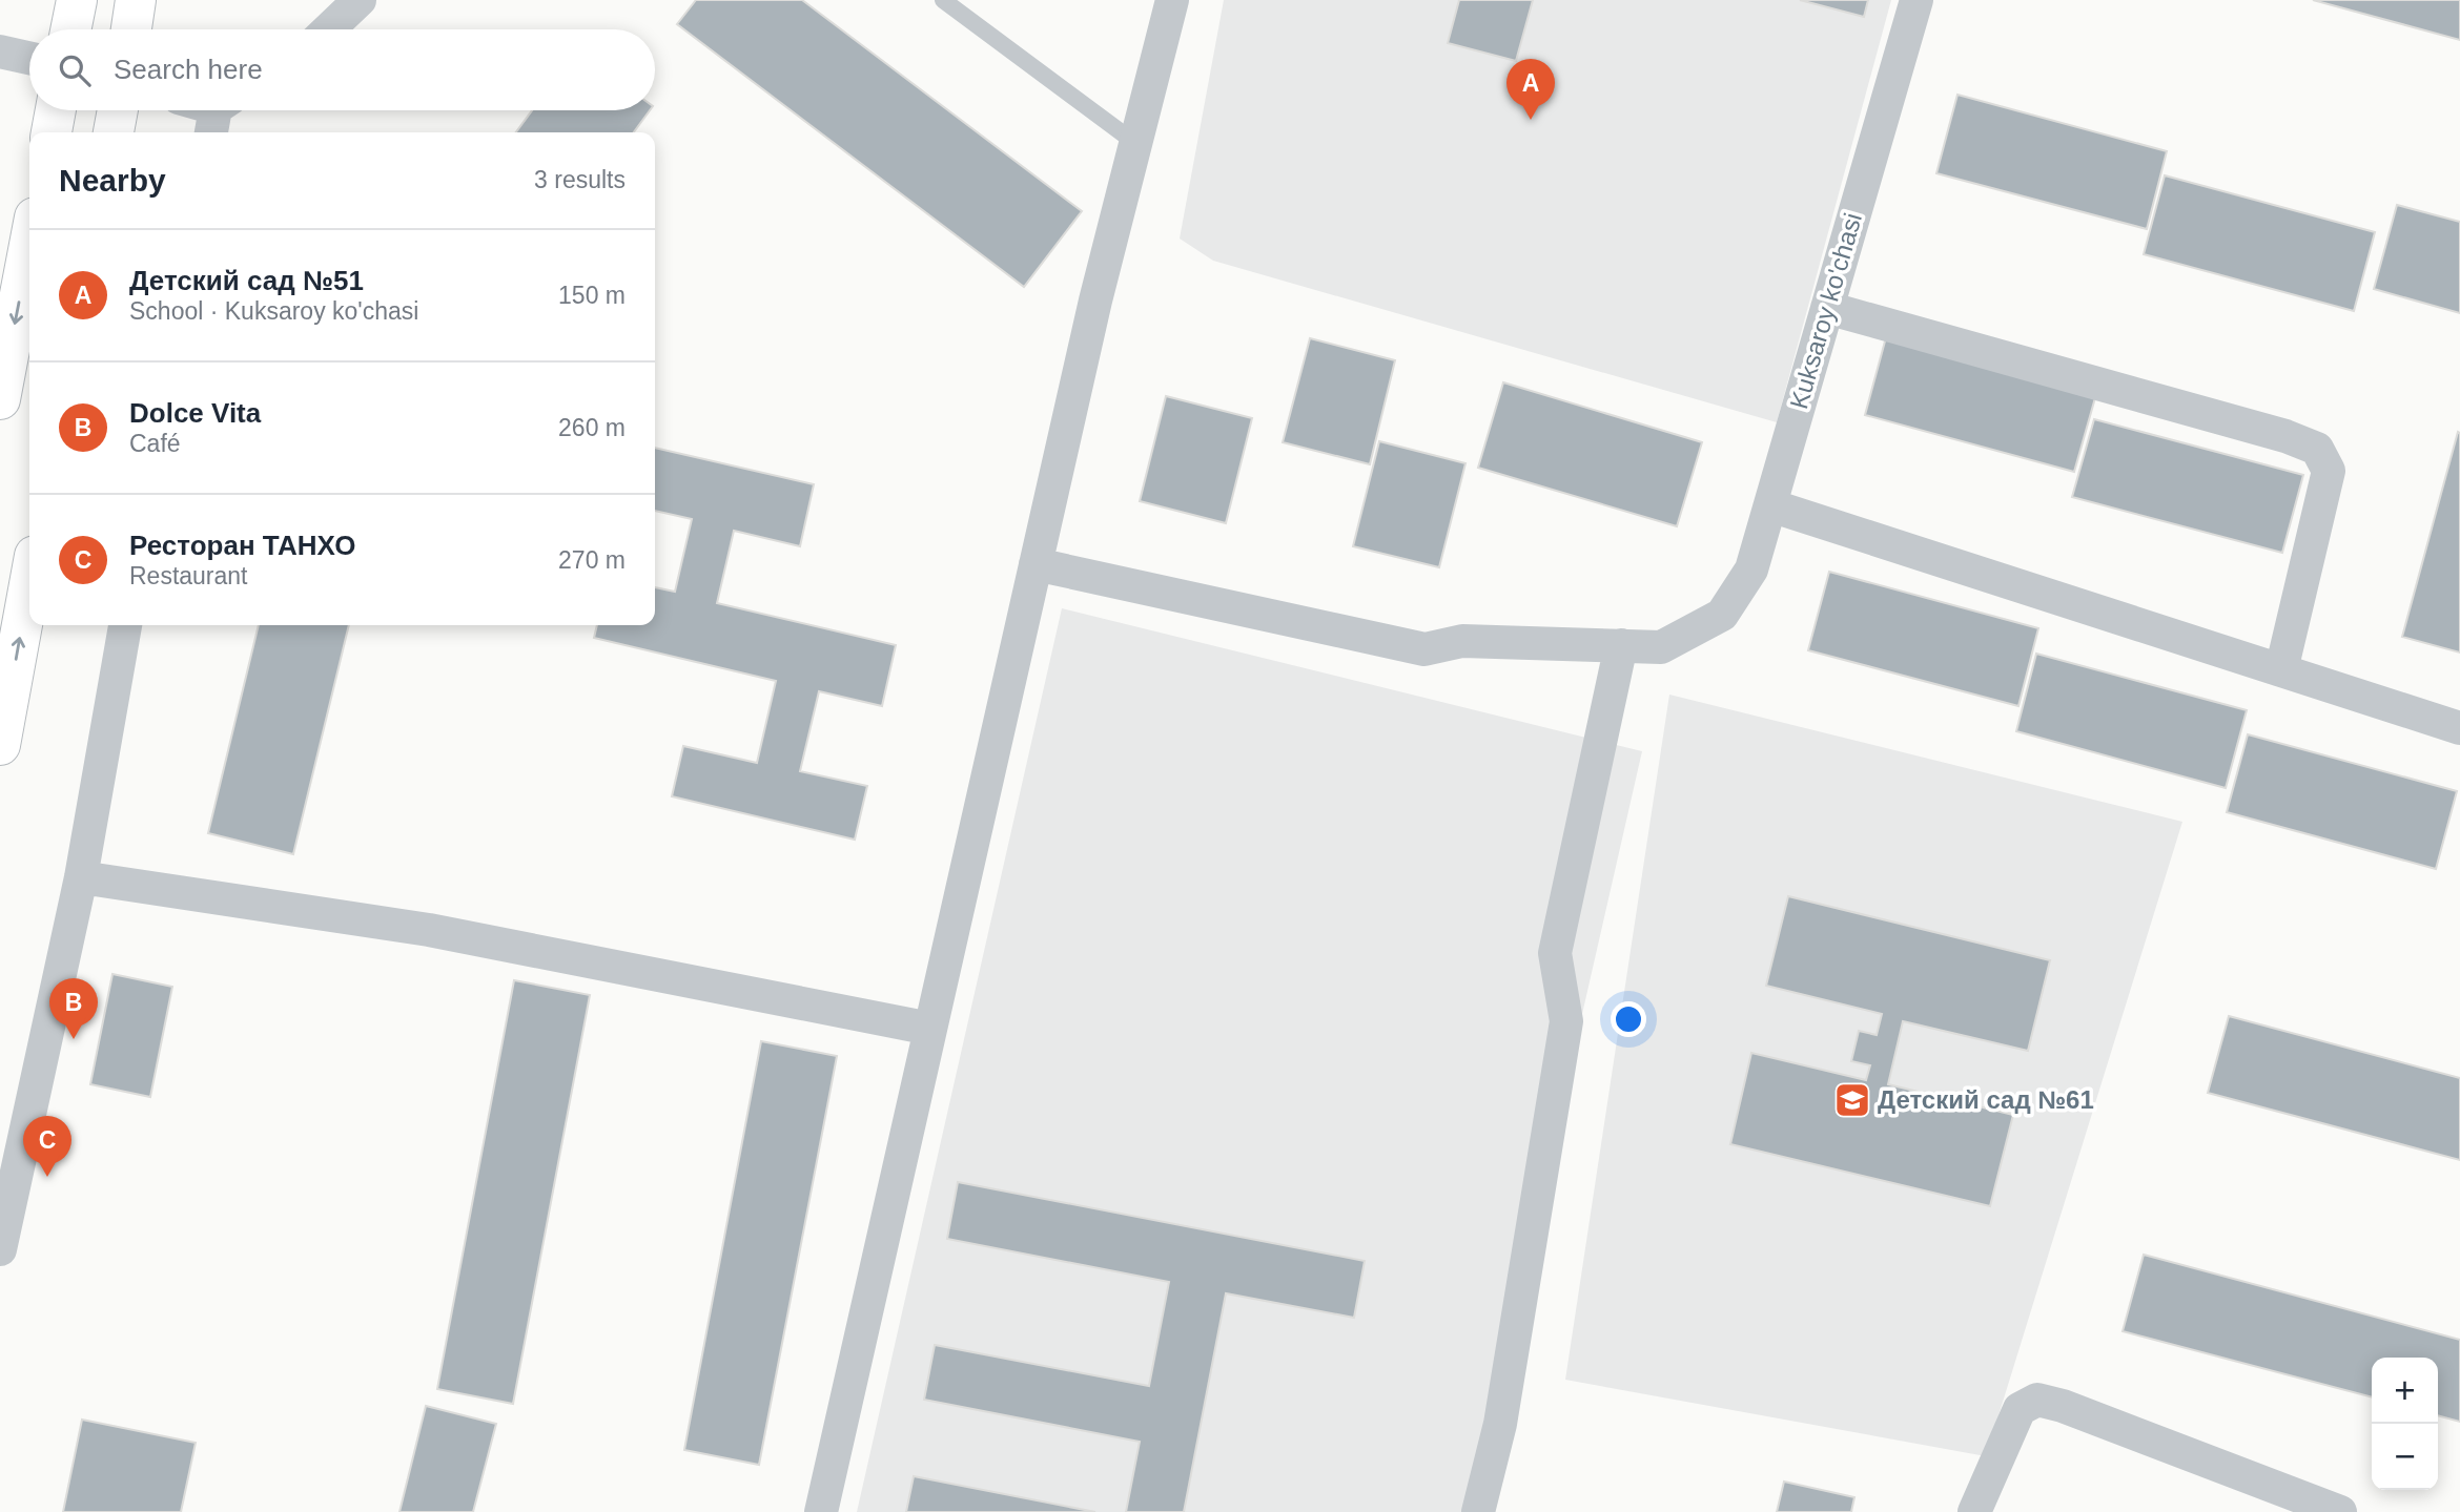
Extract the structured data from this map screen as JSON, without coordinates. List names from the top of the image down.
{
  "streets": {
    "street": ["Kuksaroy ko'chasi"]
  },
  "places": {
    "school or university": ["Детский сад №61"]
  },
  "page": {
    "search": "Search here",
    "pins": ["A", "B", "C"],
    "heading": ["Nearby", "3 results"],
    "list": [
      {
        "mark": "A",
        "name": "Детский сад №51",
        "note": "School · Kuksaroy ko'chasi",
        "value": "150 m"
      },
      {
        "mark": "B",
        "name": "Dolce Vita",
        "note": "Café",
        "value": "260 m"
      },
      {
        "mark": "C",
        "name": "Ресторан ТАНХО",
        "note": "Restaurant",
        "value": "270 m"
      }
    ],
    "map_buttons": ["+", "−"]
  }
}
